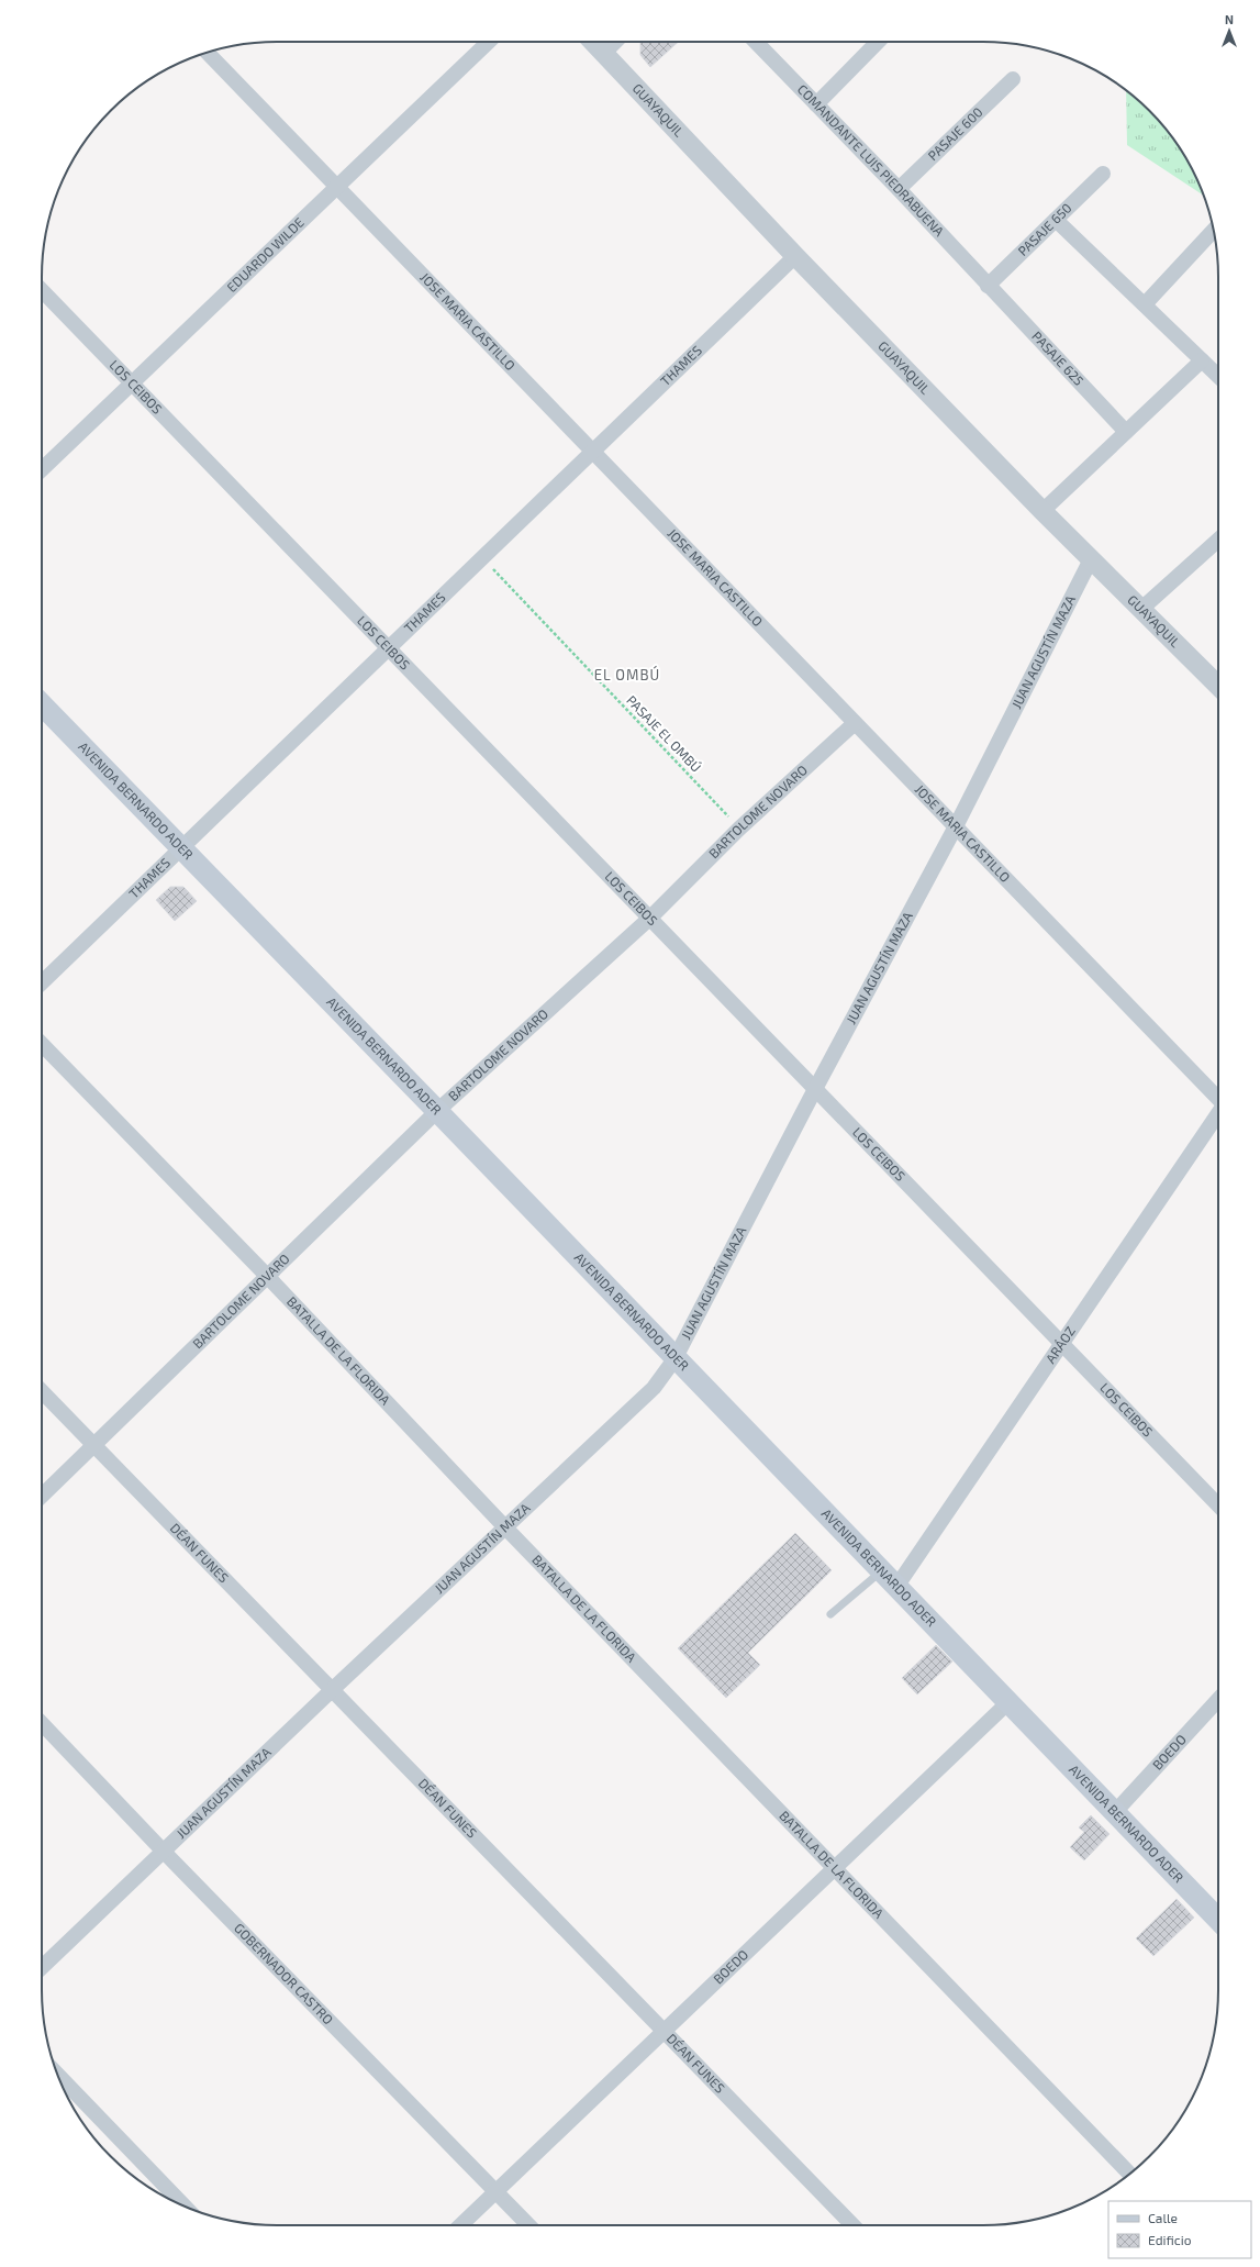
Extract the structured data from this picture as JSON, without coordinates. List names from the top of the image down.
{
  "streets": {
    "main road": ["AVENIDA BERNARDO ADER"],
    "street": [
      "GUAYAQUIL",
      "PASAJE 600",
      "COMANDANTE LUIS PIEDRABUENA",
      "PASAJE 650",
      "EDUARDO WILDE",
      "JOSE MARIA CASTILLO",
      "PASAJE 625",
      "THAMES",
      "LOS CEIBOS",
      "JUAN AGUSTÍN MAZA",
      "BARTOLOME NOVARO",
      "ARÁOZ",
      "BATALLA DE LA FLORIDA",
      "DÉAN FUNES",
      "BOEDO",
      "GOBERNADOR CASTRO"
    ],
    "path": ["PASAJE EL OMBÚ"]
  },
  "crossings": [
    ["GUAYAQUIL", "THAMES"],
    ["GUAYAQUIL", "JUAN AGUSTÍN MAZA"],
    ["PASAJE 600", "COMANDANTE LUIS PIEDRABUENA"],
    ["COMANDANTE LUIS PIEDRABUENA", "PASAJE 650"],
    ["COMANDANTE LUIS PIEDRABUENA", "PASAJE 625"],
    ["PASAJE 650", "PASAJE 625"],
    ["EDUARDO WILDE", "JOSE MARIA CASTILLO"],
    ["EDUARDO WILDE", "LOS CEIBOS"],
    ["JOSE MARIA CASTILLO", "THAMES"],
    ["JOSE MARIA CASTILLO", "JUAN AGUSTÍN MAZA"],
    ["JOSE MARIA CASTILLO", "BARTOLOME NOVARO"],
    ["THAMES", "LOS CEIBOS"],
    ["THAMES", "PASAJE EL OMBÚ"],
    ["THAMES", "AVENIDA BERNARDO ADER"],
    ["LOS CEIBOS", "JUAN AGUSTÍN MAZA"],
    ["LOS CEIBOS", "BARTOLOME NOVARO"],
    ["LOS CEIBOS", "ARÁOZ"],
    ["JUAN AGUSTÍN MAZA", "AVENIDA BERNARDO ADER"],
    ["JUAN AGUSTÍN MAZA", "BATALLA DE LA FLORIDA"],
    ["JUAN AGUSTÍN MAZA", "DÉAN FUNES"],
    ["JUAN AGUSTÍN MAZA", "GOBERNADOR CASTRO"],
    ["PASAJE EL OMBÚ", "BARTOLOME NOVARO"],
    ["AVENIDA BERNARDO ADER", "BARTOLOME NOVARO"],
    ["AVENIDA BERNARDO ADER", "ARÁOZ"],
    ["AVENIDA BERNARDO ADER", "BOEDO"],
    ["BARTOLOME NOVARO", "BATALLA DE LA FLORIDA"],
    ["BARTOLOME NOVARO", "DÉAN FUNES"],
    ["BATALLA DE LA FLORIDA", "BOEDO"],
    ["DÉAN FUNES", "BOEDO"],
    ["BOEDO", "GOBERNADOR CASTRO"]
  ],
  "districts": ["EL OMBÚ"],
  "legend": ["Calle", "Edificio"],
  "north": "top"
}
